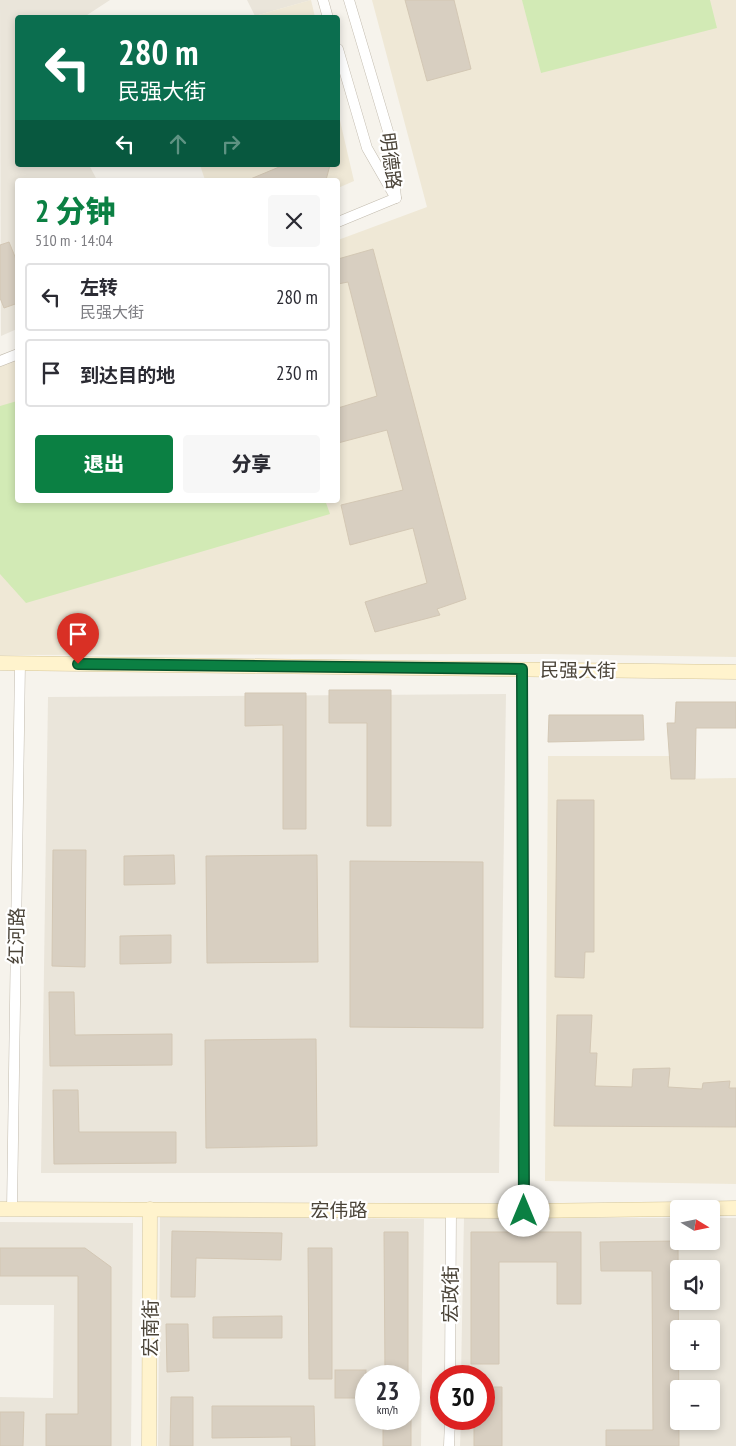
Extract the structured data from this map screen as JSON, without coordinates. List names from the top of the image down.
{
  "streets": {
    "street": [
      "明德路",
      "民强大街",
      "红河路",
      "宏伟路",
      "宏政街",
      "宏南街"
    ]
  },
  "crossings": [
    ["民强大街", "红河路"],
    ["红河路", "宏伟路"],
    ["宏伟路", "宏政街"],
    ["宏伟路", "宏南街"]
  ],
  "north": "right",
  "page": {
    "turn": ["280 m", "民强大街"],
    "heading": ["2 分钟", "510 m · 14:04"],
    "list": [
      {
        "name": "左转",
        "note": "民强大街",
        "value": "280 m"
      },
      {
        "name": "到达目的地",
        "value": "230 m"
      }
    ],
    "buttons": ["退出", "分享"],
    "map_buttons": ["+", "−"],
    "speed": "23 km/h",
    "limit": "30"
  }
}
